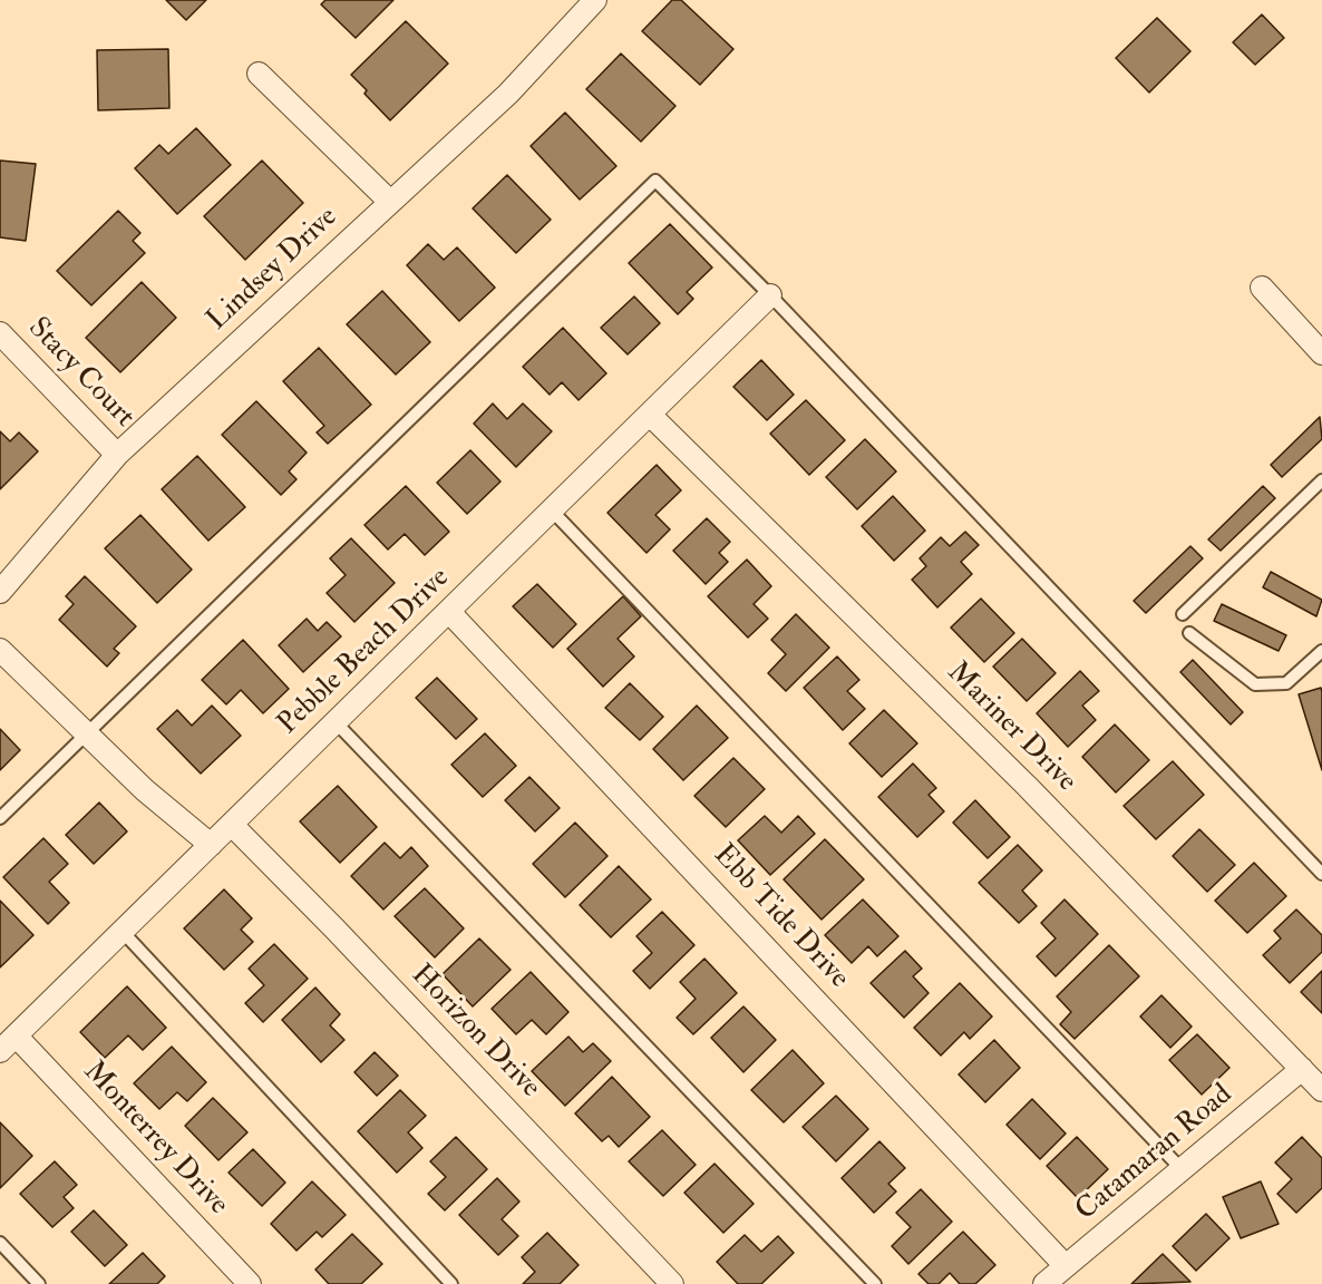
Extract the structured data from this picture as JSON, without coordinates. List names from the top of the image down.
{
  "streets": {
    "street": [
      "Lindsey Drive",
      "Stacy Court",
      "Pebble Beach Drive",
      "Mariner Drive",
      "Ebb Tide Drive",
      "Horizon Drive",
      "Monterrey Drive",
      "Catamaran Road"
    ]
  },
  "crossings": [
    ["Lindsey Drive", "Stacy Court"],
    ["Pebble Beach Drive", "Mariner Drive"],
    ["Pebble Beach Drive", "Ebb Tide Drive"],
    ["Pebble Beach Drive", "Horizon Drive"],
    ["Pebble Beach Drive", "Monterrey Drive"],
    ["Mariner Drive", "Catamaran Road"],
    ["Ebb Tide Drive", "Catamaran Road"]
  ]
}
